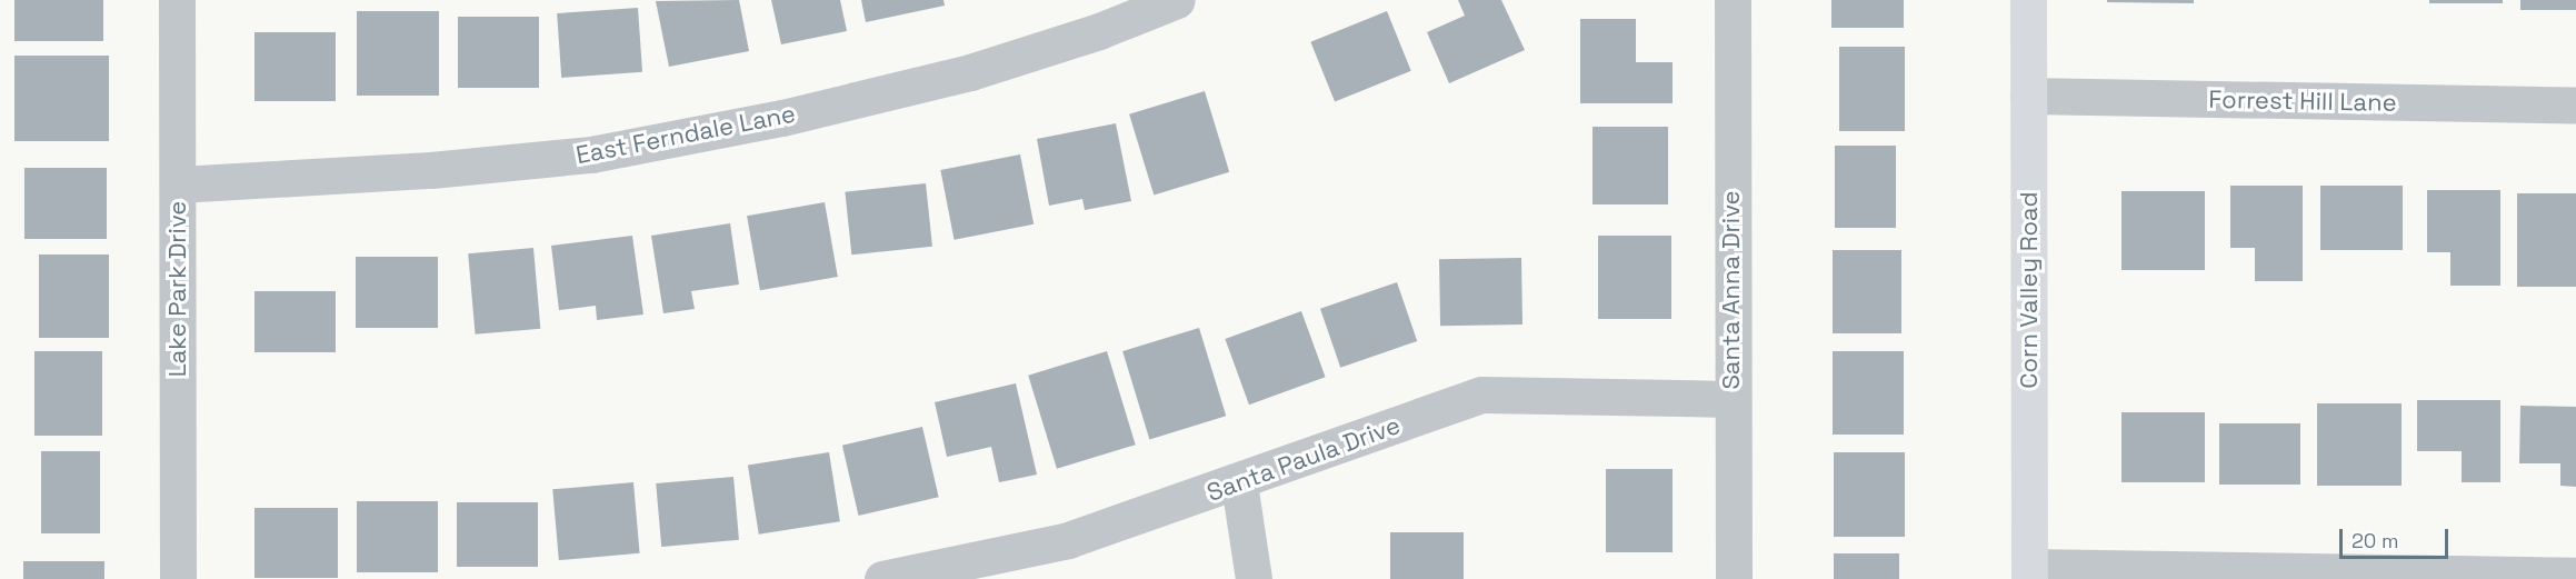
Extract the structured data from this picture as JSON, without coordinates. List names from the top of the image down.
{
  "streets": {
    "main road": ["Corn Valley Road"],
    "street": [
      "Forrest Hill Lane",
      "East Ferndale Lane",
      "Lake Park Drive",
      "Santa Anna Drive",
      "Santa Paula Drive"
    ]
  },
  "crossings": [
    ["Forrest Hill Lane", "Corn Valley Road"],
    ["East Ferndale Lane", "Lake Park Drive"],
    ["Santa Anna Drive", "Santa Paula Drive"]
  ],
  "scale_bar": "20 m"
}
